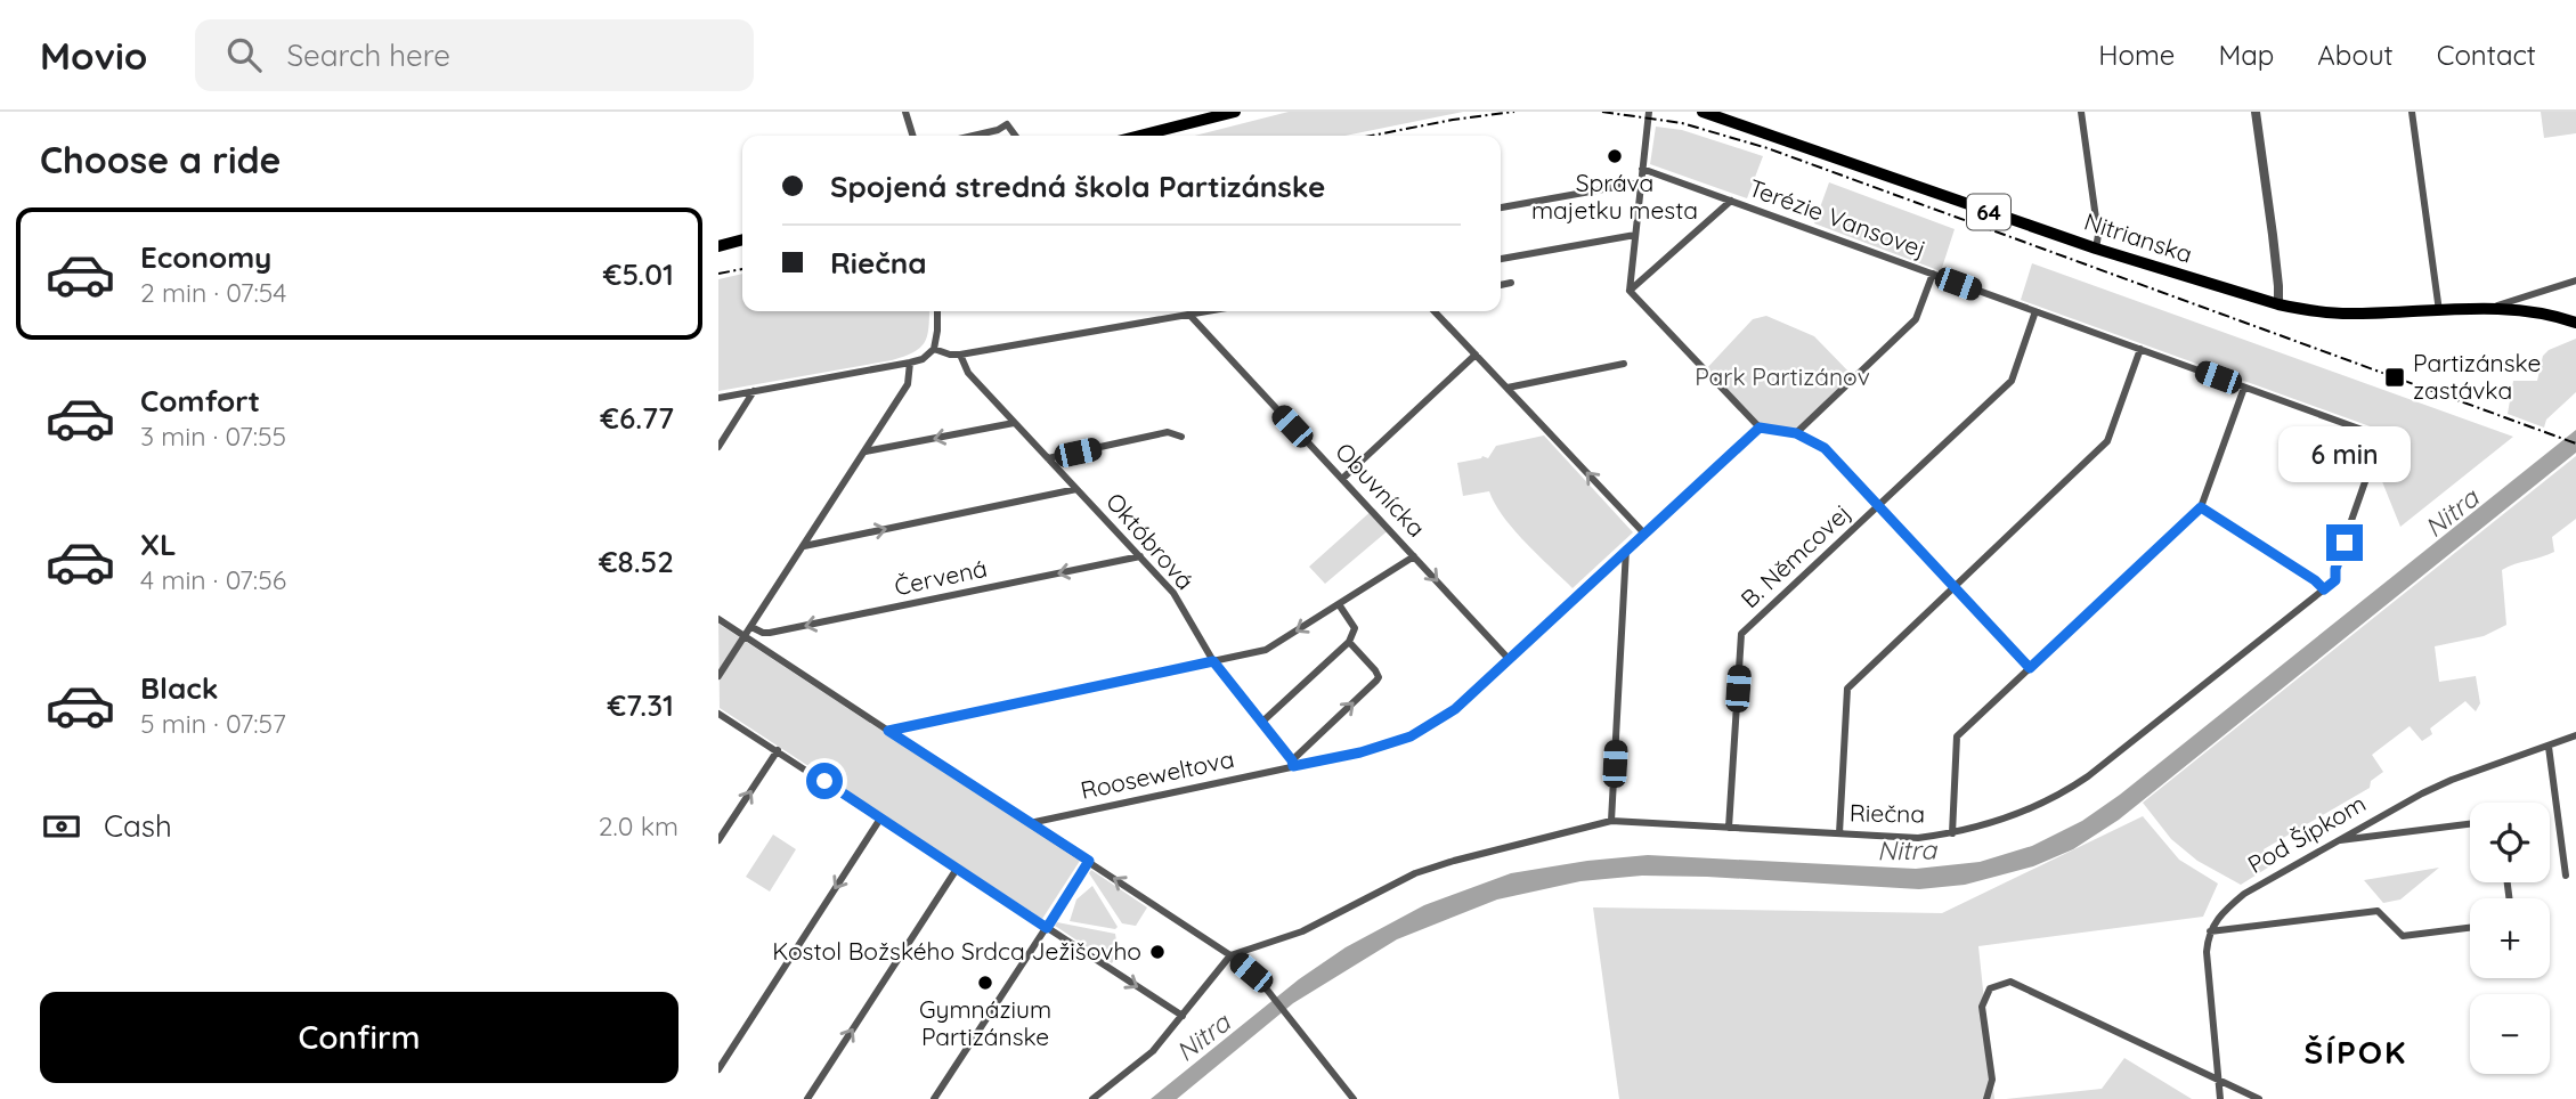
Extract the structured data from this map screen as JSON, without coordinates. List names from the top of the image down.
{
  "streets": {
    "main road": ["64", "Nitrianska"],
    "street": [
      "Terézie Vansovej",
      "Obuvnícka",
      "Októbrová",
      "B. Němcovej",
      "Červená",
      "Rooseweltova",
      "Riečna",
      "Pod Šípkom"
    ]
  },
  "crossings": [
    ["Terézie Vansovej", "B. Němcovej"],
    ["Terézie Vansovej", "Riečna"],
    ["Obuvnícka", "Rooseweltova"],
    ["Októbrová", "Červená"],
    ["Októbrová", "Rooseweltova"],
    ["B. Němcovej", "Riečna"]
  ],
  "one_way": ["Červená"],
  "districts": ["ŠÍPOK"],
  "water": ["Nitra"],
  "parks": ["Park Partizánov"],
  "places": {
    "other": ["Správa majetku mesta", "Kostol Božského Srdca Ježišovho", "Gymnázium Partizánske"],
    "transit": ["Partizánske zastávka"]
  },
  "page": {
    "header": "Movio",
    "search": "Search here",
    "nav": [
      "Home",
      "Map",
      "About",
      "Contact"
    ],
    "heading": "Choose a ride",
    "banner": ["Spojená stredná škola Partizánske", "Riečna"],
    "list": [
      {
        "name": "Economy",
        "note": "2 min · 07:54",
        "value": "€5.01"
      },
      {
        "name": "Comfort",
        "note": "3 min · 07:55",
        "value": "€6.77"
      },
      {
        "name": "XL",
        "note": "4 min · 07:56",
        "value": "€8.52"
      },
      {
        "name": "Black",
        "note": "5 min · 07:57",
        "value": "€7.31"
      }
    ],
    "bubble": "6 min",
    "pay": ["Cash", "2.0 km"],
    "map_buttons": ["+", "−"],
    "buttons": "Confirm"
  }
}
